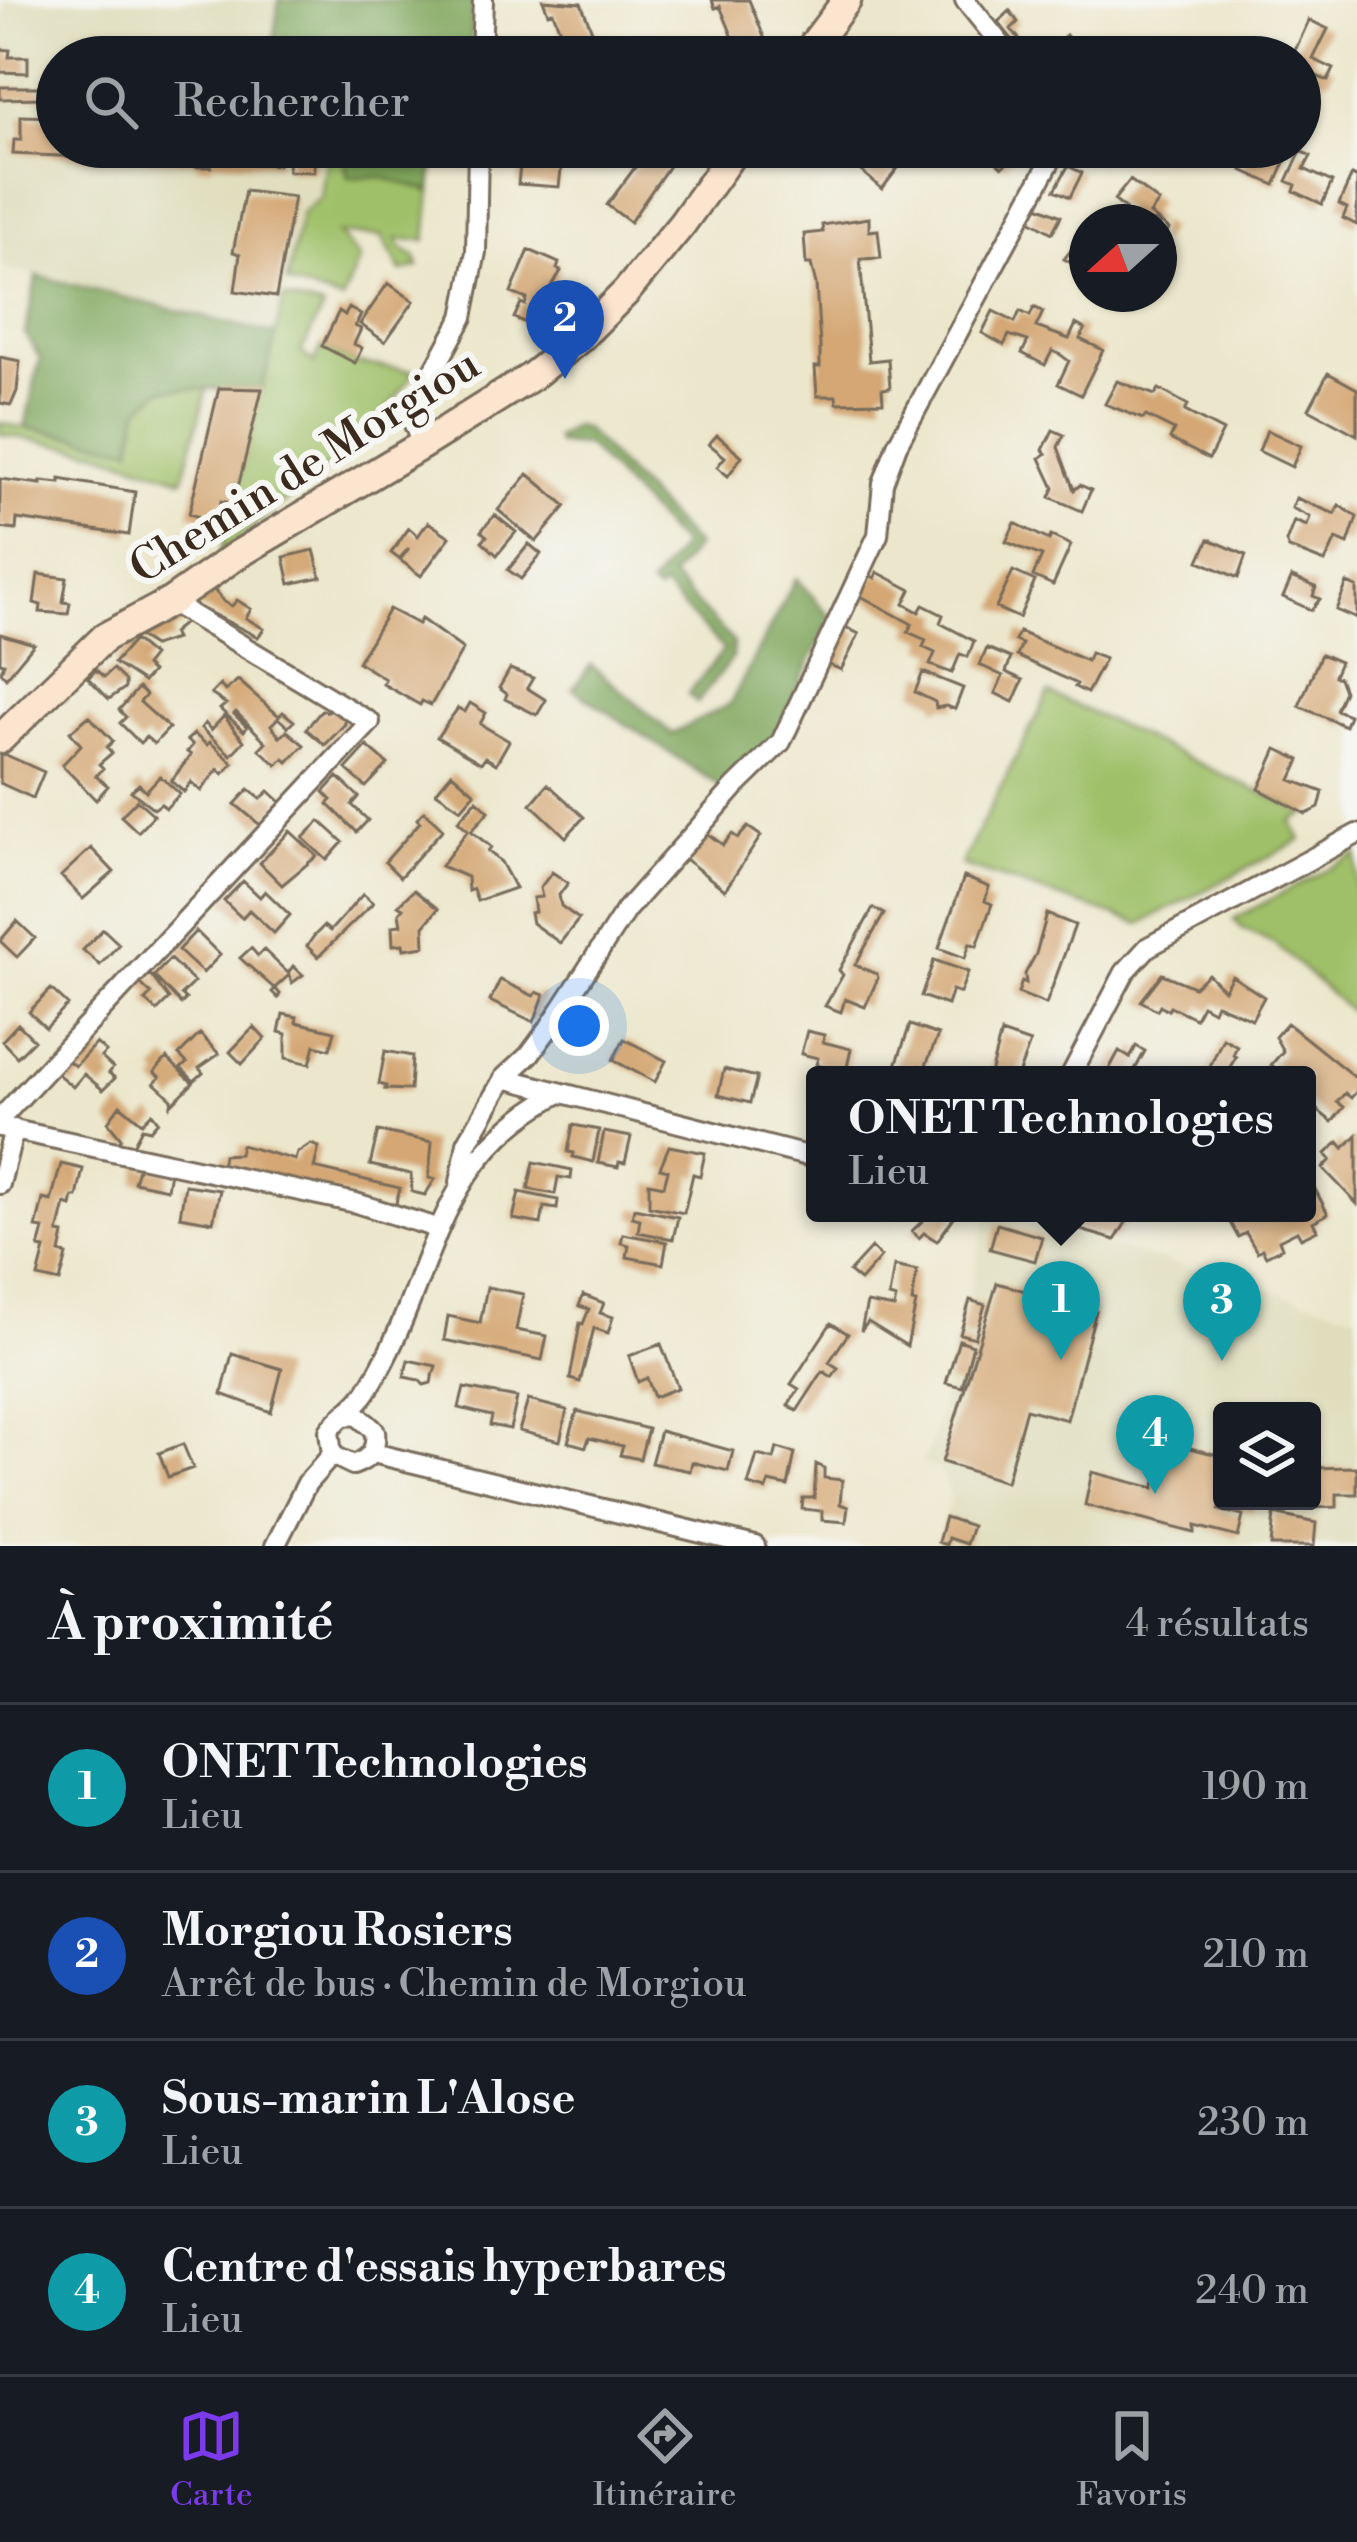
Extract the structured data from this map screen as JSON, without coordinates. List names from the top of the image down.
{
  "streets": {
    "street": ["Chemin de Morgiou"]
  },
  "north": "left",
  "page": {
    "search": "Rechercher",
    "pins": [
      "2",
      "1",
      "3",
      "4"
    ],
    "popup": ["ONET Technologies", "Lieu"],
    "heading": ["À proximité", "4 résultats"],
    "list": [
      {
        "mark": "1",
        "name": "ONET Technologies",
        "note": "Lieu",
        "value": "190 m"
      },
      {
        "mark": "2",
        "name": "Morgiou Rosiers",
        "note": "Arrêt de bus · Chemin de Morgiou",
        "value": "210 m"
      },
      {
        "mark": "3",
        "name": "Sous-marin L'Alose",
        "note": "Lieu",
        "value": "230 m"
      },
      {
        "mark": "4",
        "name": "Centre d'essais hyperbares",
        "note": "Lieu",
        "value": "240 m"
      }
    ],
    "nav": ["Carte", "Itinéraire", "Favoris"]
  }
}
